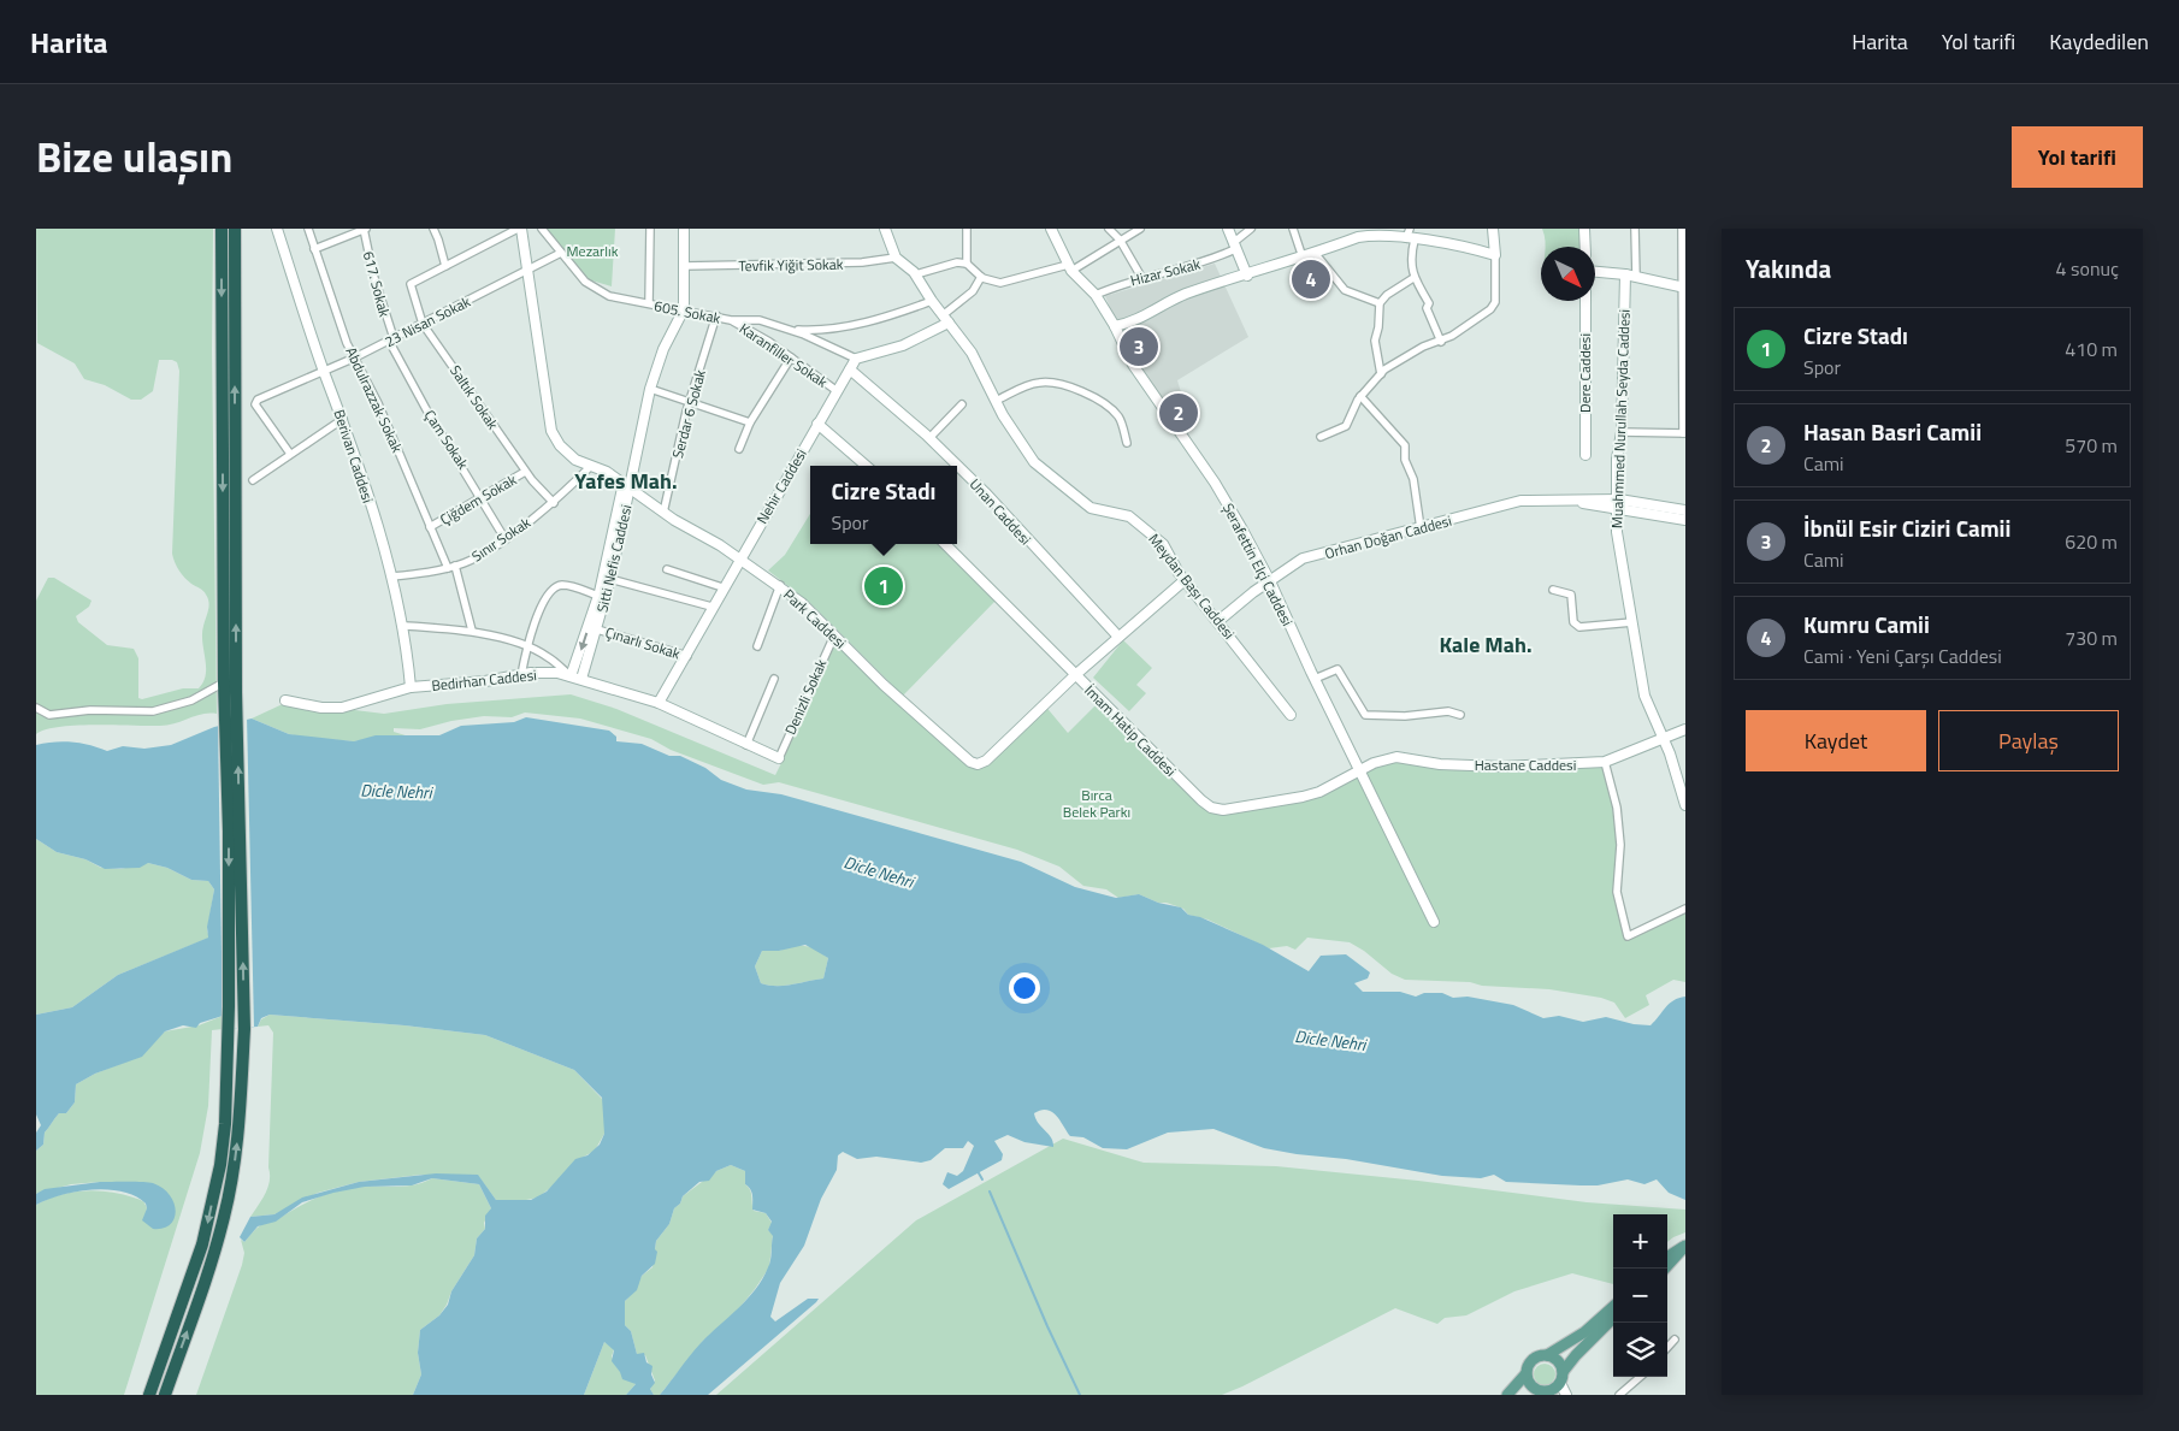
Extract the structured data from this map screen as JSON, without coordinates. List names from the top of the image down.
{
  "streets": {
    "street": [
      "Tevfik Yiğit Sokak",
      "Hizar Sokak",
      "617. Sokak",
      "605. Sokak",
      "23 Nisan Sokak",
      "Karanfiller Sokak",
      "Dere Caddesi",
      "Saltık Sokak",
      "Abdulrazzak Sokak",
      "Serdar 6 Sokak",
      "Muahmmed Nurullah Seyda Caddesi",
      "Çam Sokak",
      "Berivan Caddesi",
      "Nehir Caddesi",
      "Çiğdem Sokak",
      "Unan Caddesi",
      "Orhan Doğan Caddesi",
      "Sınır Sokak",
      "Sitti Nefis Caddesi",
      "Şerafettin Elçi Caddesi",
      "Meydan Başı Caddesi",
      "Park Caddesi",
      "Çınarlı Sokak",
      "Bedirhan Caddesi",
      "Denizli Sokak",
      "İmam Hatip Caddesi",
      "Hastane Caddesi"
    ]
  },
  "crossings": [
    ["Tevfik Yiğit Sokak", "Sitti Nefis Caddesi"],
    ["Tevfik Yiğit Sokak", "Meydan Başı Caddesi"],
    ["Hizar Sokak", "Şerafettin Elçi Caddesi"],
    ["617. Sokak", "23 Nisan Sokak"],
    ["617. Sokak", "Çam Sokak"],
    ["605. Sokak", "23 Nisan Sokak"],
    ["605. Sokak", "Karanfiller Sokak"],
    ["605. Sokak", "Serdar 6 Sokak"],
    ["605. Sokak", "Nehir Caddesi"],
    ["605. Sokak", "Sitti Nefis Caddesi"],
    ["23 Nisan Sokak", "Saltık Sokak"],
    ["23 Nisan Sokak", "Abdulrazzak Sokak"],
    ["23 Nisan Sokak", "Çam Sokak"],
    ["23 Nisan Sokak", "Berivan Caddesi"],
    ["23 Nisan Sokak", "Park Caddesi"],
    ["Karanfiller Sokak", "Nehir Caddesi"],
    ["Saltık Sokak", "Çiğdem Sokak"],
    ["Saltık Sokak", "Sınır Sokak"],
    ["Abdulrazzak Sokak", "Çiğdem Sokak"],
    ["Abdulrazzak Sokak", "Sınır Sokak"],
    ["Serdar 6 Sokak", "Park Caddesi"],
    ["Muahmmed Nurullah Seyda Caddesi", "Orhan Doğan Caddesi"],
    ["Muahmmed Nurullah Seyda Caddesi", "Hastane Caddesi"],
    ["Çam Sokak", "Çiğdem Sokak"],
    ["Çam Sokak", "Sınır Sokak"],
    ["Berivan Caddesi", "Sınır Sokak"],
    ["Berivan Caddesi", "Bedirhan Caddesi"],
    ["Nehir Caddesi", "Unan Caddesi"],
    ["Nehir Caddesi", "Park Caddesi"],
    ["Nehir Caddesi", "Çınarlı Sokak"],
    ["Nehir Caddesi", "Bedirhan Caddesi"],
    ["Unan Caddesi", "Park Caddesi"],
    ["Orhan Doğan Caddesi", "Şerafettin Elçi Caddesi"],
    ["Orhan Doğan Caddesi", "Meydan Başı Caddesi"],
    ["Sınır Sokak", "Park Caddesi"],
    ["Sitti Nefis Caddesi", "Park Caddesi"],
    ["Sitti Nefis Caddesi", "Çınarlı Sokak"],
    ["Sitti Nefis Caddesi", "Bedirhan Caddesi"],
    ["Şerafettin Elçi Caddesi", "İmam Hatip Caddesi"],
    ["Şerafettin Elçi Caddesi", "Hastane Caddesi"],
    ["Meydan Başı Caddesi", "Park Caddesi"],
    ["Park Caddesi", "Denizli Sokak"],
    ["Park Caddesi", "İmam Hatip Caddesi"],
    ["Bedirhan Caddesi", "Denizli Sokak"],
    ["İmam Hatip Caddesi", "Hastane Caddesi"]
  ],
  "districts": ["Yafes Mah.", "Kale Mah."],
  "water": ["Dicle Nehri"],
  "parks": ["Mezarlık", "Bırca Belek Parkı"],
  "north": "bottom right",
  "page": {
    "header": "Harita",
    "nav": ["Harita", "Yol tarifi", "Kaydedilen"],
    "title": "Bize ulaşın",
    "buttons": [
      "Yol tarifi",
      ["Kaydet", "Paylaş"]
    ],
    "heading": ["Yakında", "4 sonuç"],
    "pins": [
      "4",
      "3",
      "2",
      "1"
    ],
    "list": [
      {
        "mark": "1",
        "name": "Cizre Stadı",
        "note": "Spor",
        "value": "410 m"
      },
      {
        "mark": "2",
        "name": "Hasan Basri Camii",
        "note": "Cami",
        "value": "570 m"
      },
      {
        "mark": "3",
        "name": "İbnül Esir Ciziri Camii",
        "note": "Cami",
        "value": "620 m"
      },
      {
        "mark": "4",
        "name": "Kumru Camii",
        "note": "Cami · Yeni Çarşı Caddesi",
        "value": "730 m"
      }
    ],
    "popup": ["Cizre Stadı", "Spor"],
    "map_buttons": ["+", "−"]
  }
}
